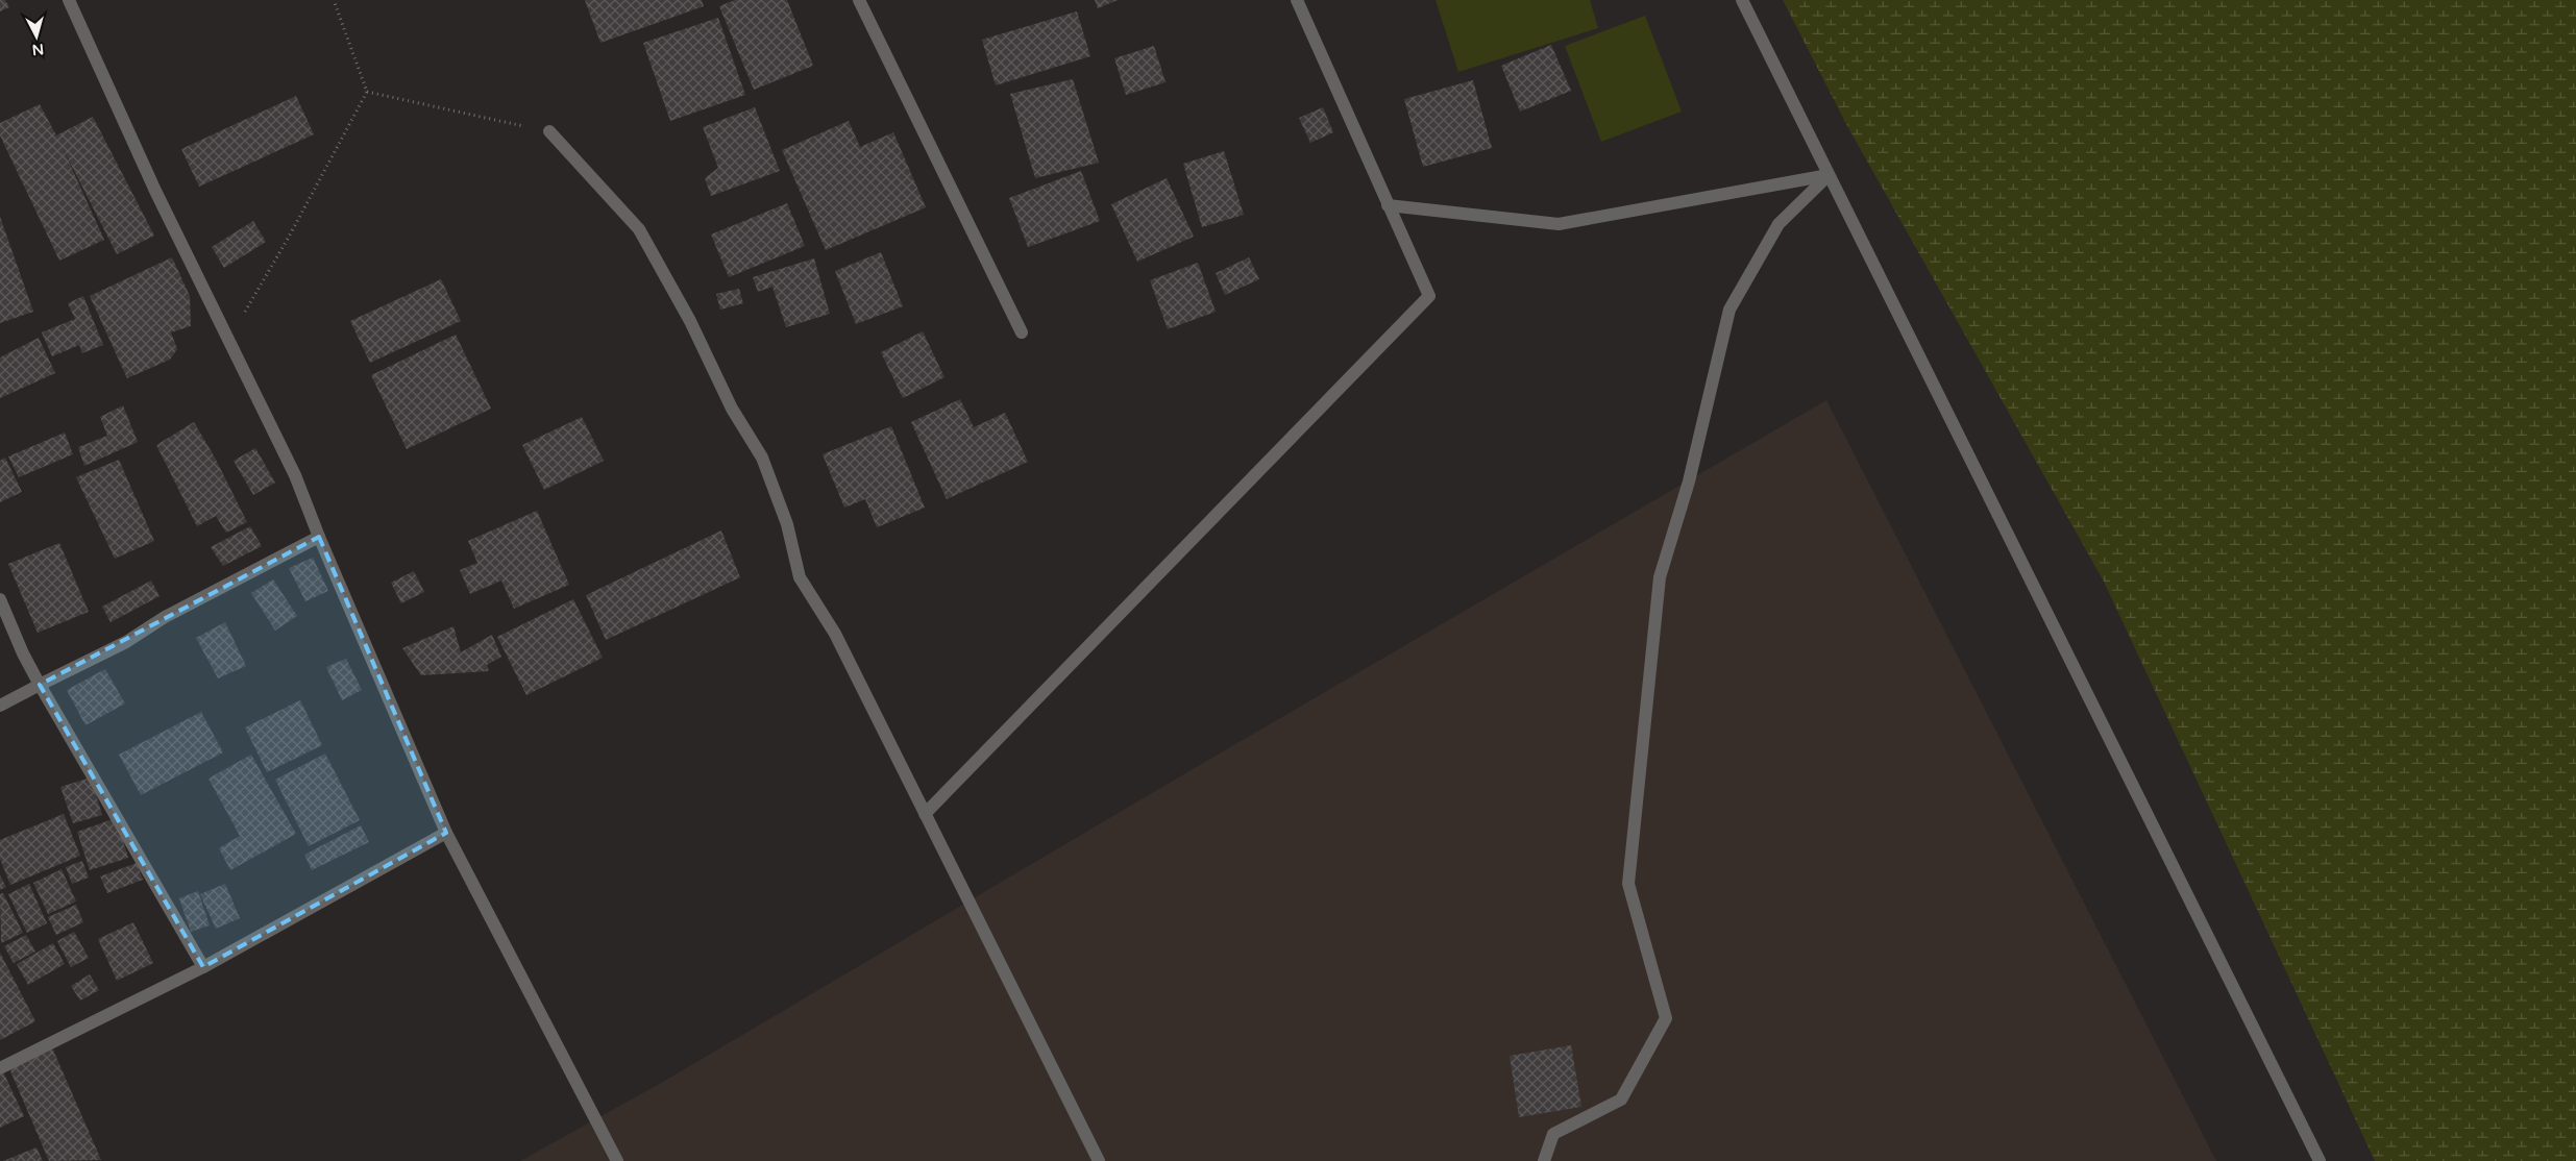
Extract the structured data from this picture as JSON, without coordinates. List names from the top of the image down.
{
  "north": "bottom"
}
